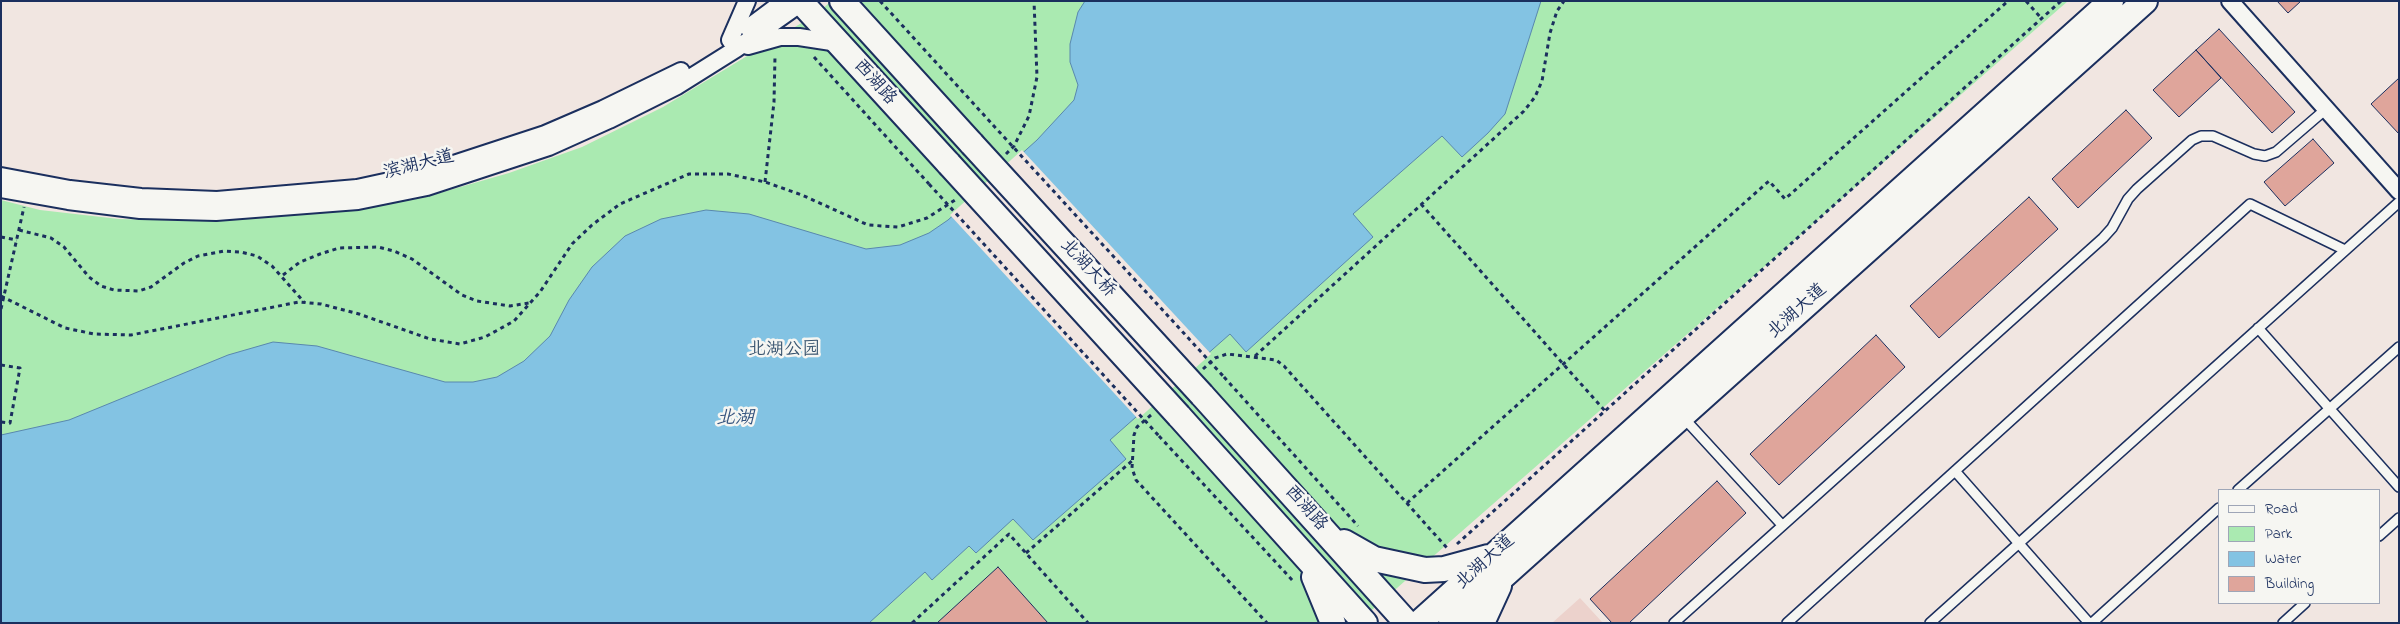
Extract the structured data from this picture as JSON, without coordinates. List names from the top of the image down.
{
  "streets": {
    "main road": ["西湖路", "北湖大桥", "北湖大道"],
    "street": ["滨湖大道"]
  },
  "crossings": [
    ["西湖路", "滨湖大道"],
    ["西湖路", "北湖大桥"]
  ],
  "water": ["北湖"],
  "parks": ["北湖公园"],
  "legend": [
    "Road",
    "Park",
    "Water",
    "Building"
  ]
}
